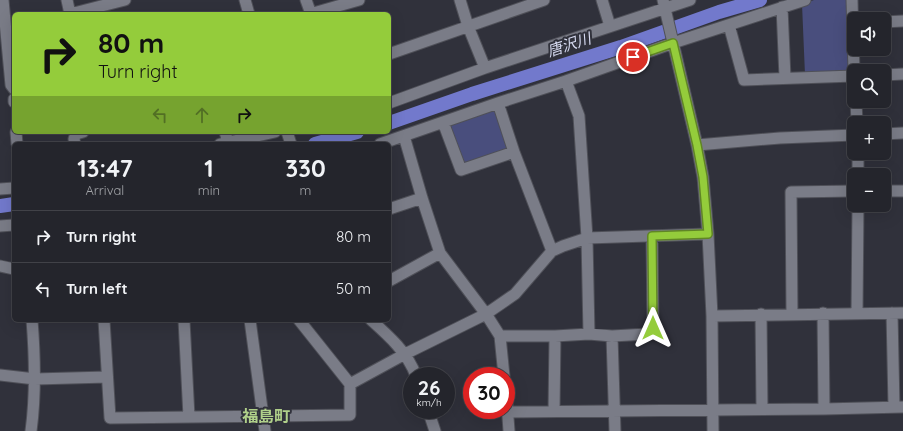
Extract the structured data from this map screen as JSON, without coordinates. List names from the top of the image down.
{
  "districts": ["福島町"],
  "water": ["唐沢川"],
  "page": {
    "map_buttons": ["+", "−"],
    "turn": ["80 m", "Turn right"],
    "eta": [
      "13:47",
      "Arrival",
      "1",
      "min",
      "330",
      "m"
    ],
    "list": [
      {
        "name": "Turn right",
        "value": "80 m"
      },
      {
        "name": "Turn left",
        "value": "50 m"
      }
    ],
    "speed": "26 km/h",
    "limit": "30"
  }
}
